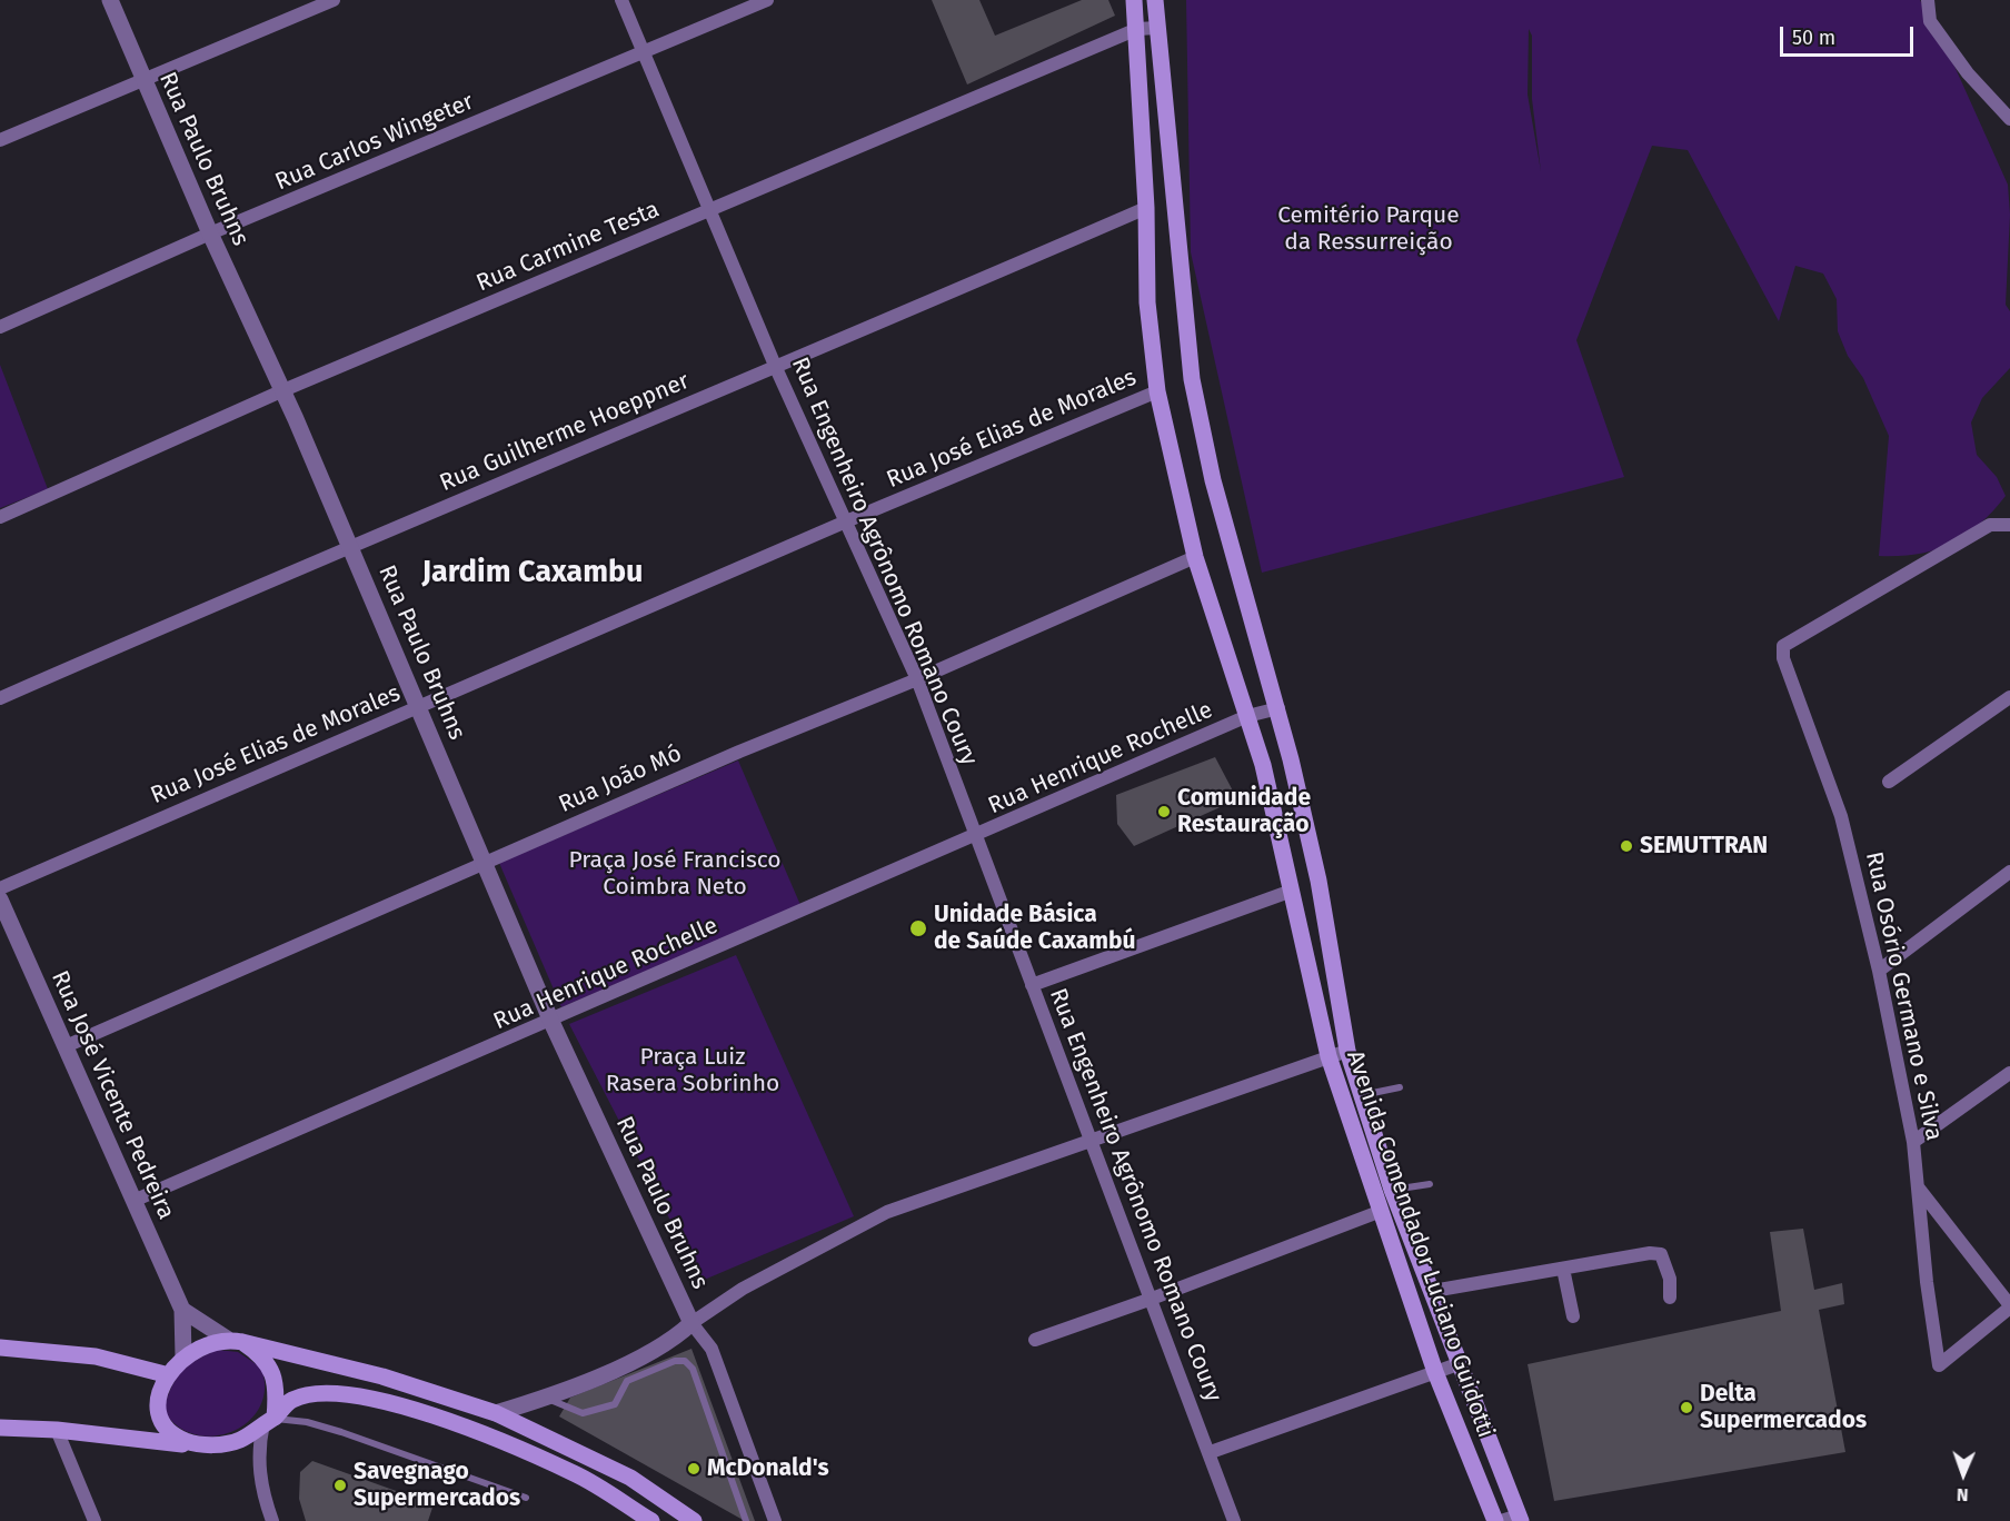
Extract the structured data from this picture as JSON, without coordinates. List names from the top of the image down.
{
  "streets": {
    "main road": ["Avenida Comendador Luciano Guidotti"],
    "street": [
      "Rua Carlos Wingeter",
      "Rua Paulo Bruhns",
      "Rua Carmine Testa",
      "Rua José Elias de Morales",
      "Rua Guilherme Hoeppner",
      "Rua Engenheiro Agrônomo Romano Coury",
      "Rua Henrique Rochelle",
      "Rua João Mó",
      "Rua Osório Germano e Silva",
      "Rua José Vicente Pedreira"
    ]
  },
  "crossings": [
    ["Rua Carlos Wingeter", "Rua Paulo Bruhns"],
    ["Rua Carlos Wingeter", "Rua Engenheiro Agrônomo Romano Coury"],
    ["Rua Paulo Bruhns", "Rua Carmine Testa"],
    ["Rua Paulo Bruhns", "Rua José Elias de Morales"],
    ["Rua Paulo Bruhns", "Rua Guilherme Hoeppner"],
    ["Rua Paulo Bruhns", "Rua Henrique Rochelle"],
    ["Rua Paulo Bruhns", "Rua João Mó"],
    ["Rua Carmine Testa", "Rua Engenheiro Agrônomo Romano Coury"],
    ["Rua Carmine Testa", "Avenida Comendador Luciano Guidotti"],
    ["Rua José Elias de Morales", "Rua Engenheiro Agrônomo Romano Coury"],
    ["Rua José Elias de Morales", "Avenida Comendador Luciano Guidotti"],
    ["Rua Guilherme Hoeppner", "Rua Engenheiro Agrônomo Romano Coury"],
    ["Rua Guilherme Hoeppner", "Avenida Comendador Luciano Guidotti"],
    ["Rua Engenheiro Agrônomo Romano Coury", "Rua Henrique Rochelle"],
    ["Rua Engenheiro Agrônomo Romano Coury", "Rua João Mó"],
    ["Rua Henrique Rochelle", "Rua José Vicente Pedreira"],
    ["Rua Henrique Rochelle", "Avenida Comendador Luciano Guidotti"],
    ["Rua João Mó", "Rua José Vicente Pedreira"],
    ["Rua João Mó", "Avenida Comendador Luciano Guidotti"]
  ],
  "districts": ["Jardim Caxambu"],
  "parks": ["Cemitério Parque da Ressurreição", "Praça José Francisco Coimbra Neto", "Praça Luiz Rasera Sobrinho"],
  "places": [
    "Comunidade Restauração",
    "SEMUTTRAN",
    "Unidade Básica de Saúde Caxambú",
    "Delta Supermercados",
    "McDonald's",
    "Savegnago Supermercados"
  ],
  "scale_bar": "50 m",
  "north": "bottom"
}
